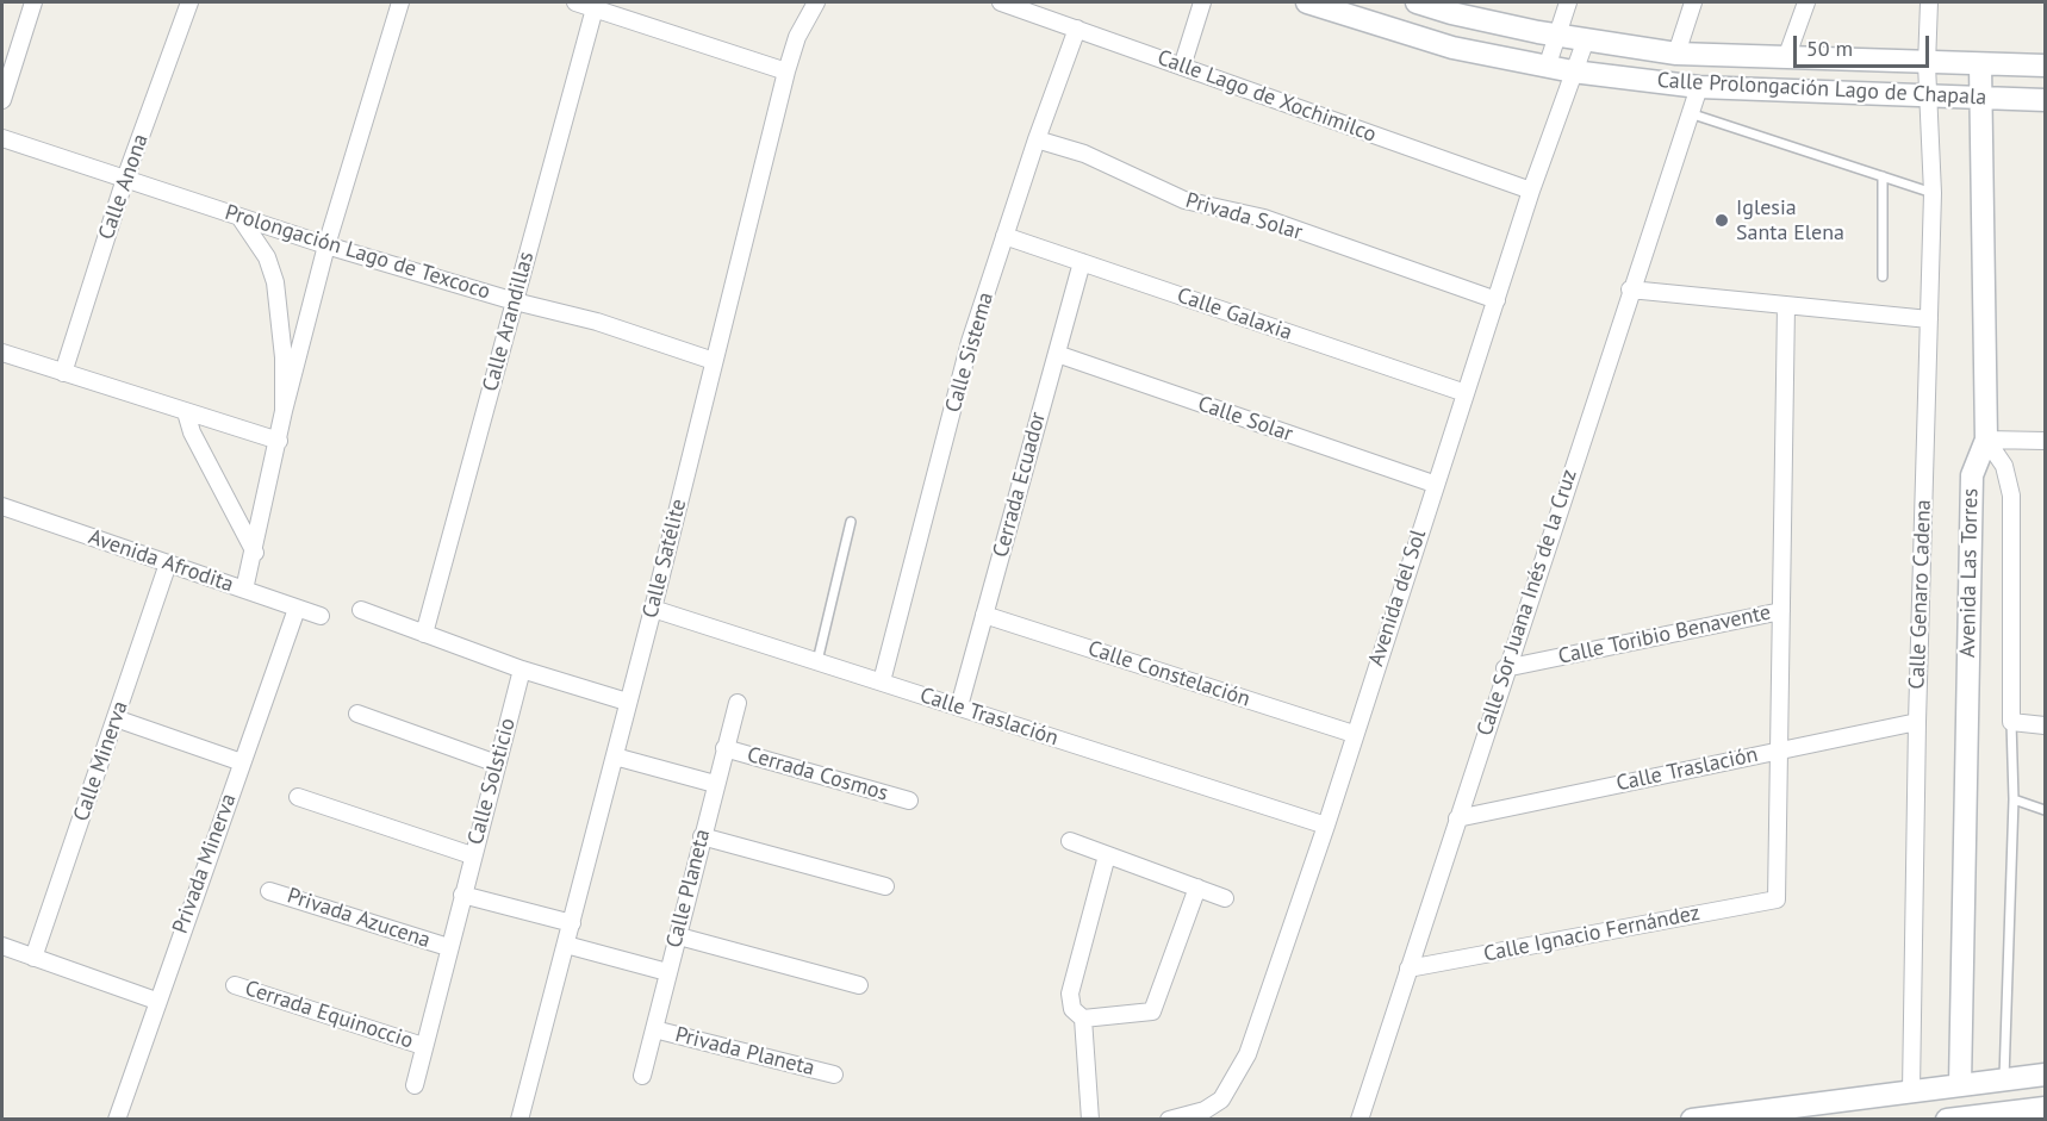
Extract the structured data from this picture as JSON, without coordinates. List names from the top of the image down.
{
  "streets": {
    "main road": ["Calle Prolongación Lago de Chapala", "Avenida Las Torres"],
    "street": [
      "Calle Lago de Xochimilco",
      "Calle Anona",
      "Privada Solar",
      "Prolongación Lago de Texcoco",
      "Calle Galaxia",
      "Calle Arandillas",
      "Calle Sistema",
      "Calle Solar",
      "Cerrada Ecuador",
      "Calle Satélite",
      "Avenida Afrodita",
      "Calle Genaro Cadena",
      "Avenida del Sol",
      "Calle Sor Juana Inés de la Cruz",
      "Calle Toribio Benavente",
      "Calle Constelación",
      "Calle Traslación",
      "Calle Minerva",
      "Cerrada Cosmos",
      "Calle Solsticio",
      "Privada Minerva",
      "Calle Planeta",
      "Privada Azucena",
      "Calle Ignacio Fernández",
      "Cerrada Equinoccio",
      "Privada Planeta"
    ]
  },
  "crossings": [
    ["Calle Prolongación Lago de Chapala", "Avenida Las Torres"],
    ["Calle Prolongación Lago de Chapala", "Calle Genaro Cadena"],
    ["Calle Prolongación Lago de Chapala", "Avenida del Sol"],
    ["Calle Prolongación Lago de Chapala", "Calle Sor Juana Inés de la Cruz"],
    ["Calle Lago de Xochimilco", "Calle Sistema"],
    ["Calle Lago de Xochimilco", "Avenida del Sol"],
    ["Calle Anona", "Prolongación Lago de Texcoco"],
    ["Privada Solar", "Calle Sistema"],
    ["Privada Solar", "Avenida del Sol"],
    ["Prolongación Lago de Texcoco", "Calle Arandillas"],
    ["Prolongación Lago de Texcoco", "Calle Satélite"],
    ["Calle Galaxia", "Calle Sistema"],
    ["Calle Galaxia", "Cerrada Ecuador"],
    ["Calle Galaxia", "Avenida del Sol"],
    ["Calle Sistema", "Calle Traslación"],
    ["Calle Solar", "Cerrada Ecuador"],
    ["Calle Solar", "Avenida del Sol"],
    ["Cerrada Ecuador", "Calle Constelación"],
    ["Cerrada Ecuador", "Calle Traslación"],
    ["Calle Satélite", "Calle Traslación"],
    ["Avenida Afrodita", "Calle Minerva"],
    ["Avenida Afrodita", "Privada Minerva"],
    ["Calle Genaro Cadena", "Calle Traslación"],
    ["Avenida del Sol", "Calle Constelación"],
    ["Avenida del Sol", "Calle Traslación"],
    ["Calle Sor Juana Inés de la Cruz", "Calle Toribio Benavente"],
    ["Calle Sor Juana Inés de la Cruz", "Calle Traslación"],
    ["Calle Sor Juana Inés de la Cruz", "Calle Ignacio Fernández"],
    ["Calle Traslación", "Calle Ignacio Fernández"],
    ["Cerrada Cosmos", "Calle Planeta"],
    ["Calle Solsticio", "Privada Azucena"],
    ["Calle Solsticio", "Cerrada Equinoccio"],
    ["Calle Planeta", "Privada Planeta"]
  ],
  "places": ["Iglesia Santa Elena"],
  "scale_bar": "50 m"
}
